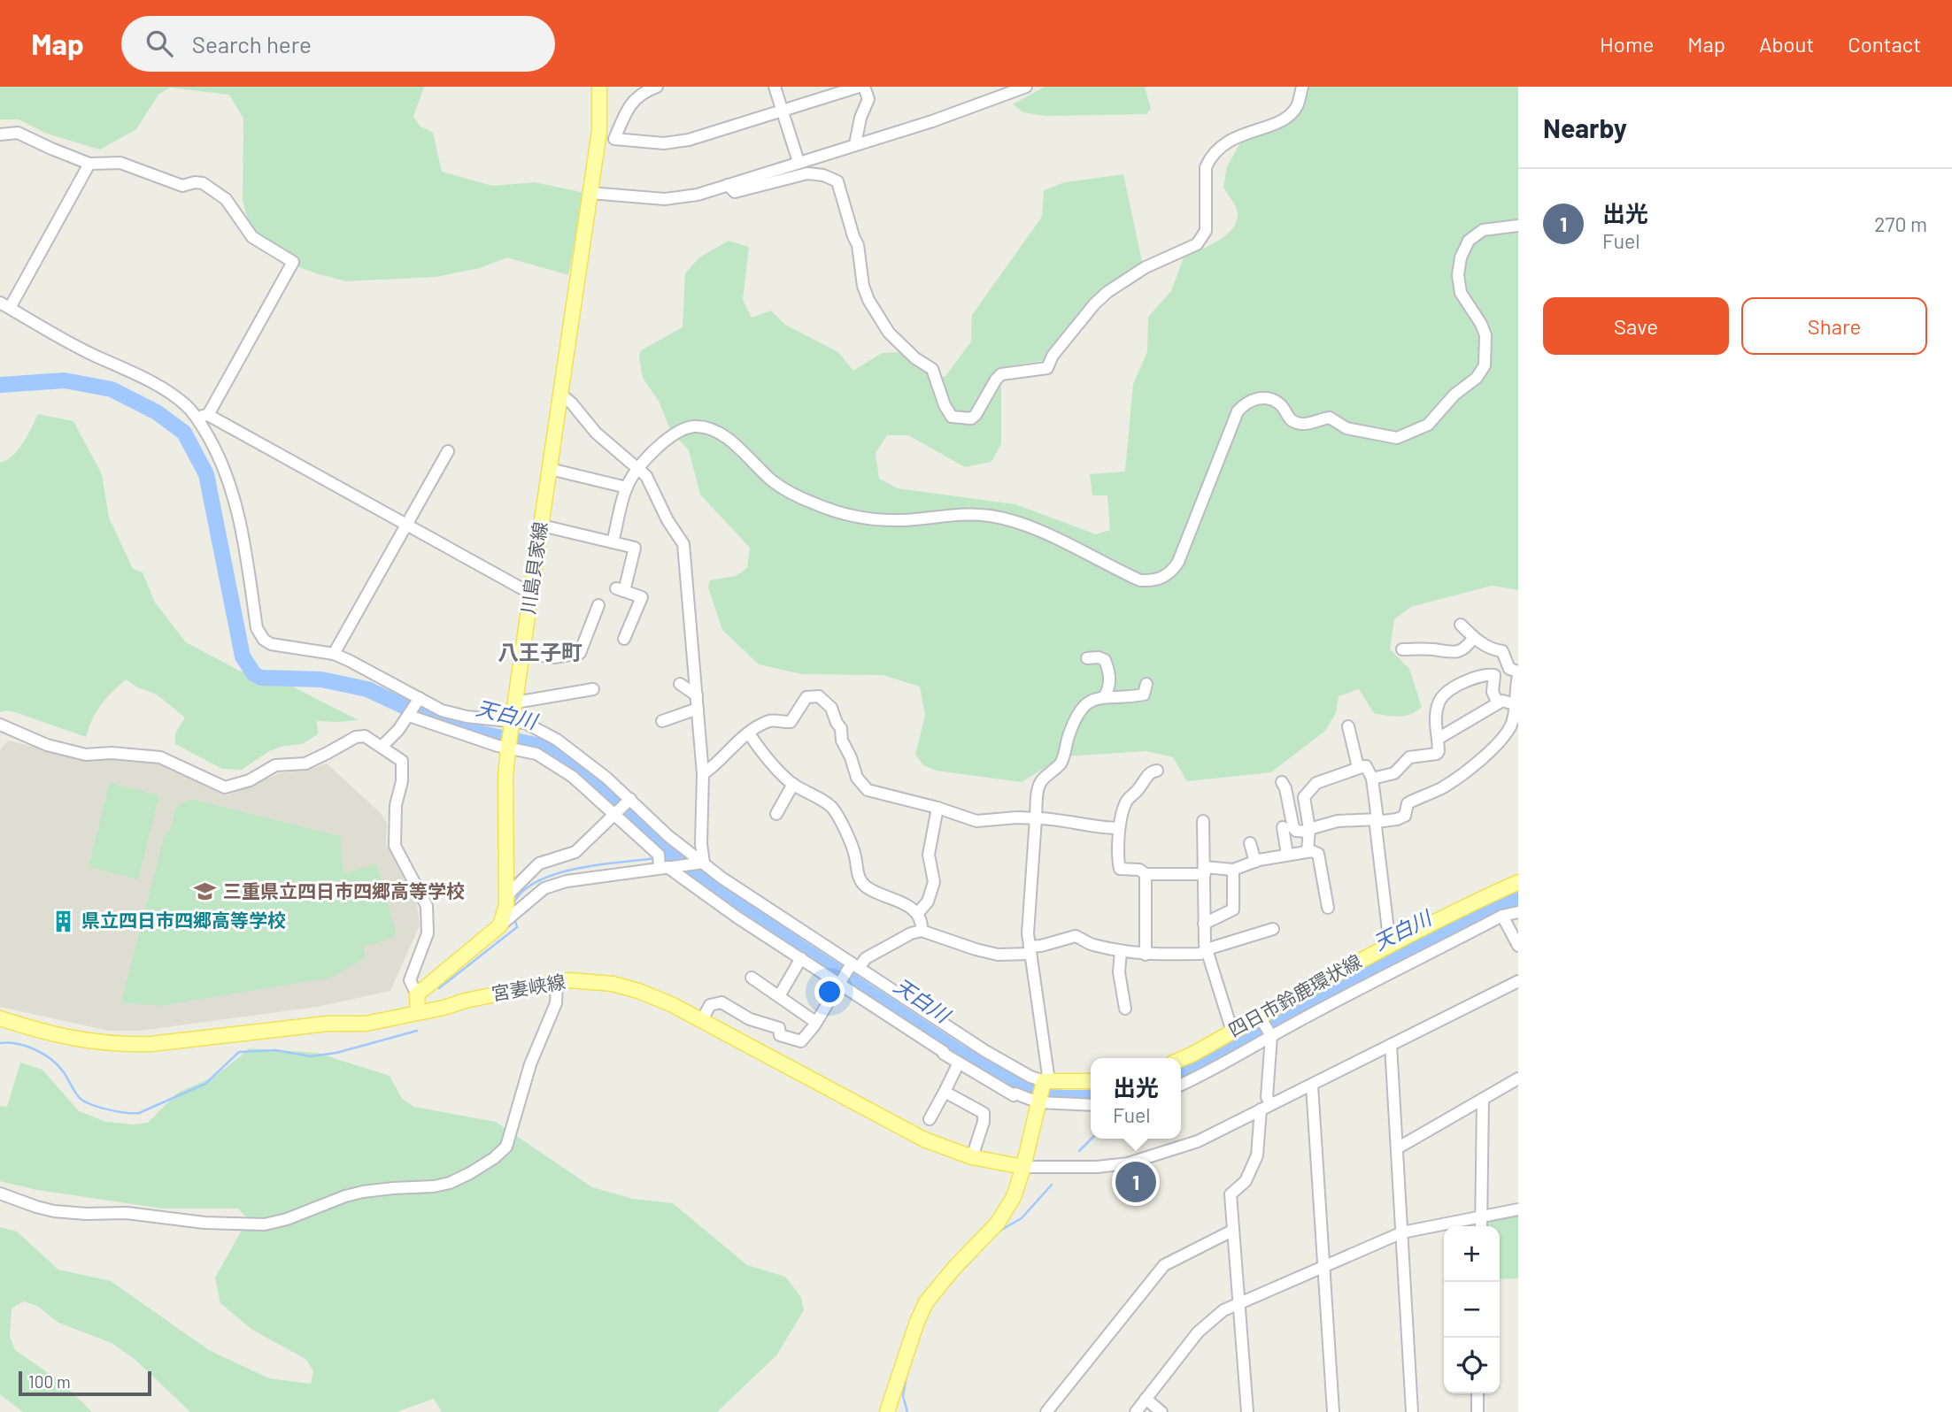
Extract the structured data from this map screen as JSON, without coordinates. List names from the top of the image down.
{
  "streets": {
    "main road": ["川島貝家線", "宮妻峡線", "四日市鈴鹿環状線"]
  },
  "districts": ["八王子町"],
  "water": ["天白川"],
  "places": {
    "school or university": ["三重県立四日市四郷高等学校"],
    "building": ["県立四日市四郷高等学校"]
  },
  "scale_bar": "100 m",
  "page": {
    "header": "Map",
    "search": "Search here",
    "nav": [
      "Home",
      "Map",
      "About",
      "Contact"
    ],
    "heading": "Nearby",
    "list": [
      {
        "mark": "1",
        "name": "出光",
        "note": "Fuel",
        "value": "270 m"
      }
    ],
    "buttons": ["Save", "Share"],
    "popup": ["出光", "Fuel"],
    "pins": "1",
    "map_buttons": ["+", "−"],
    "scale": "100 m"
  }
}
